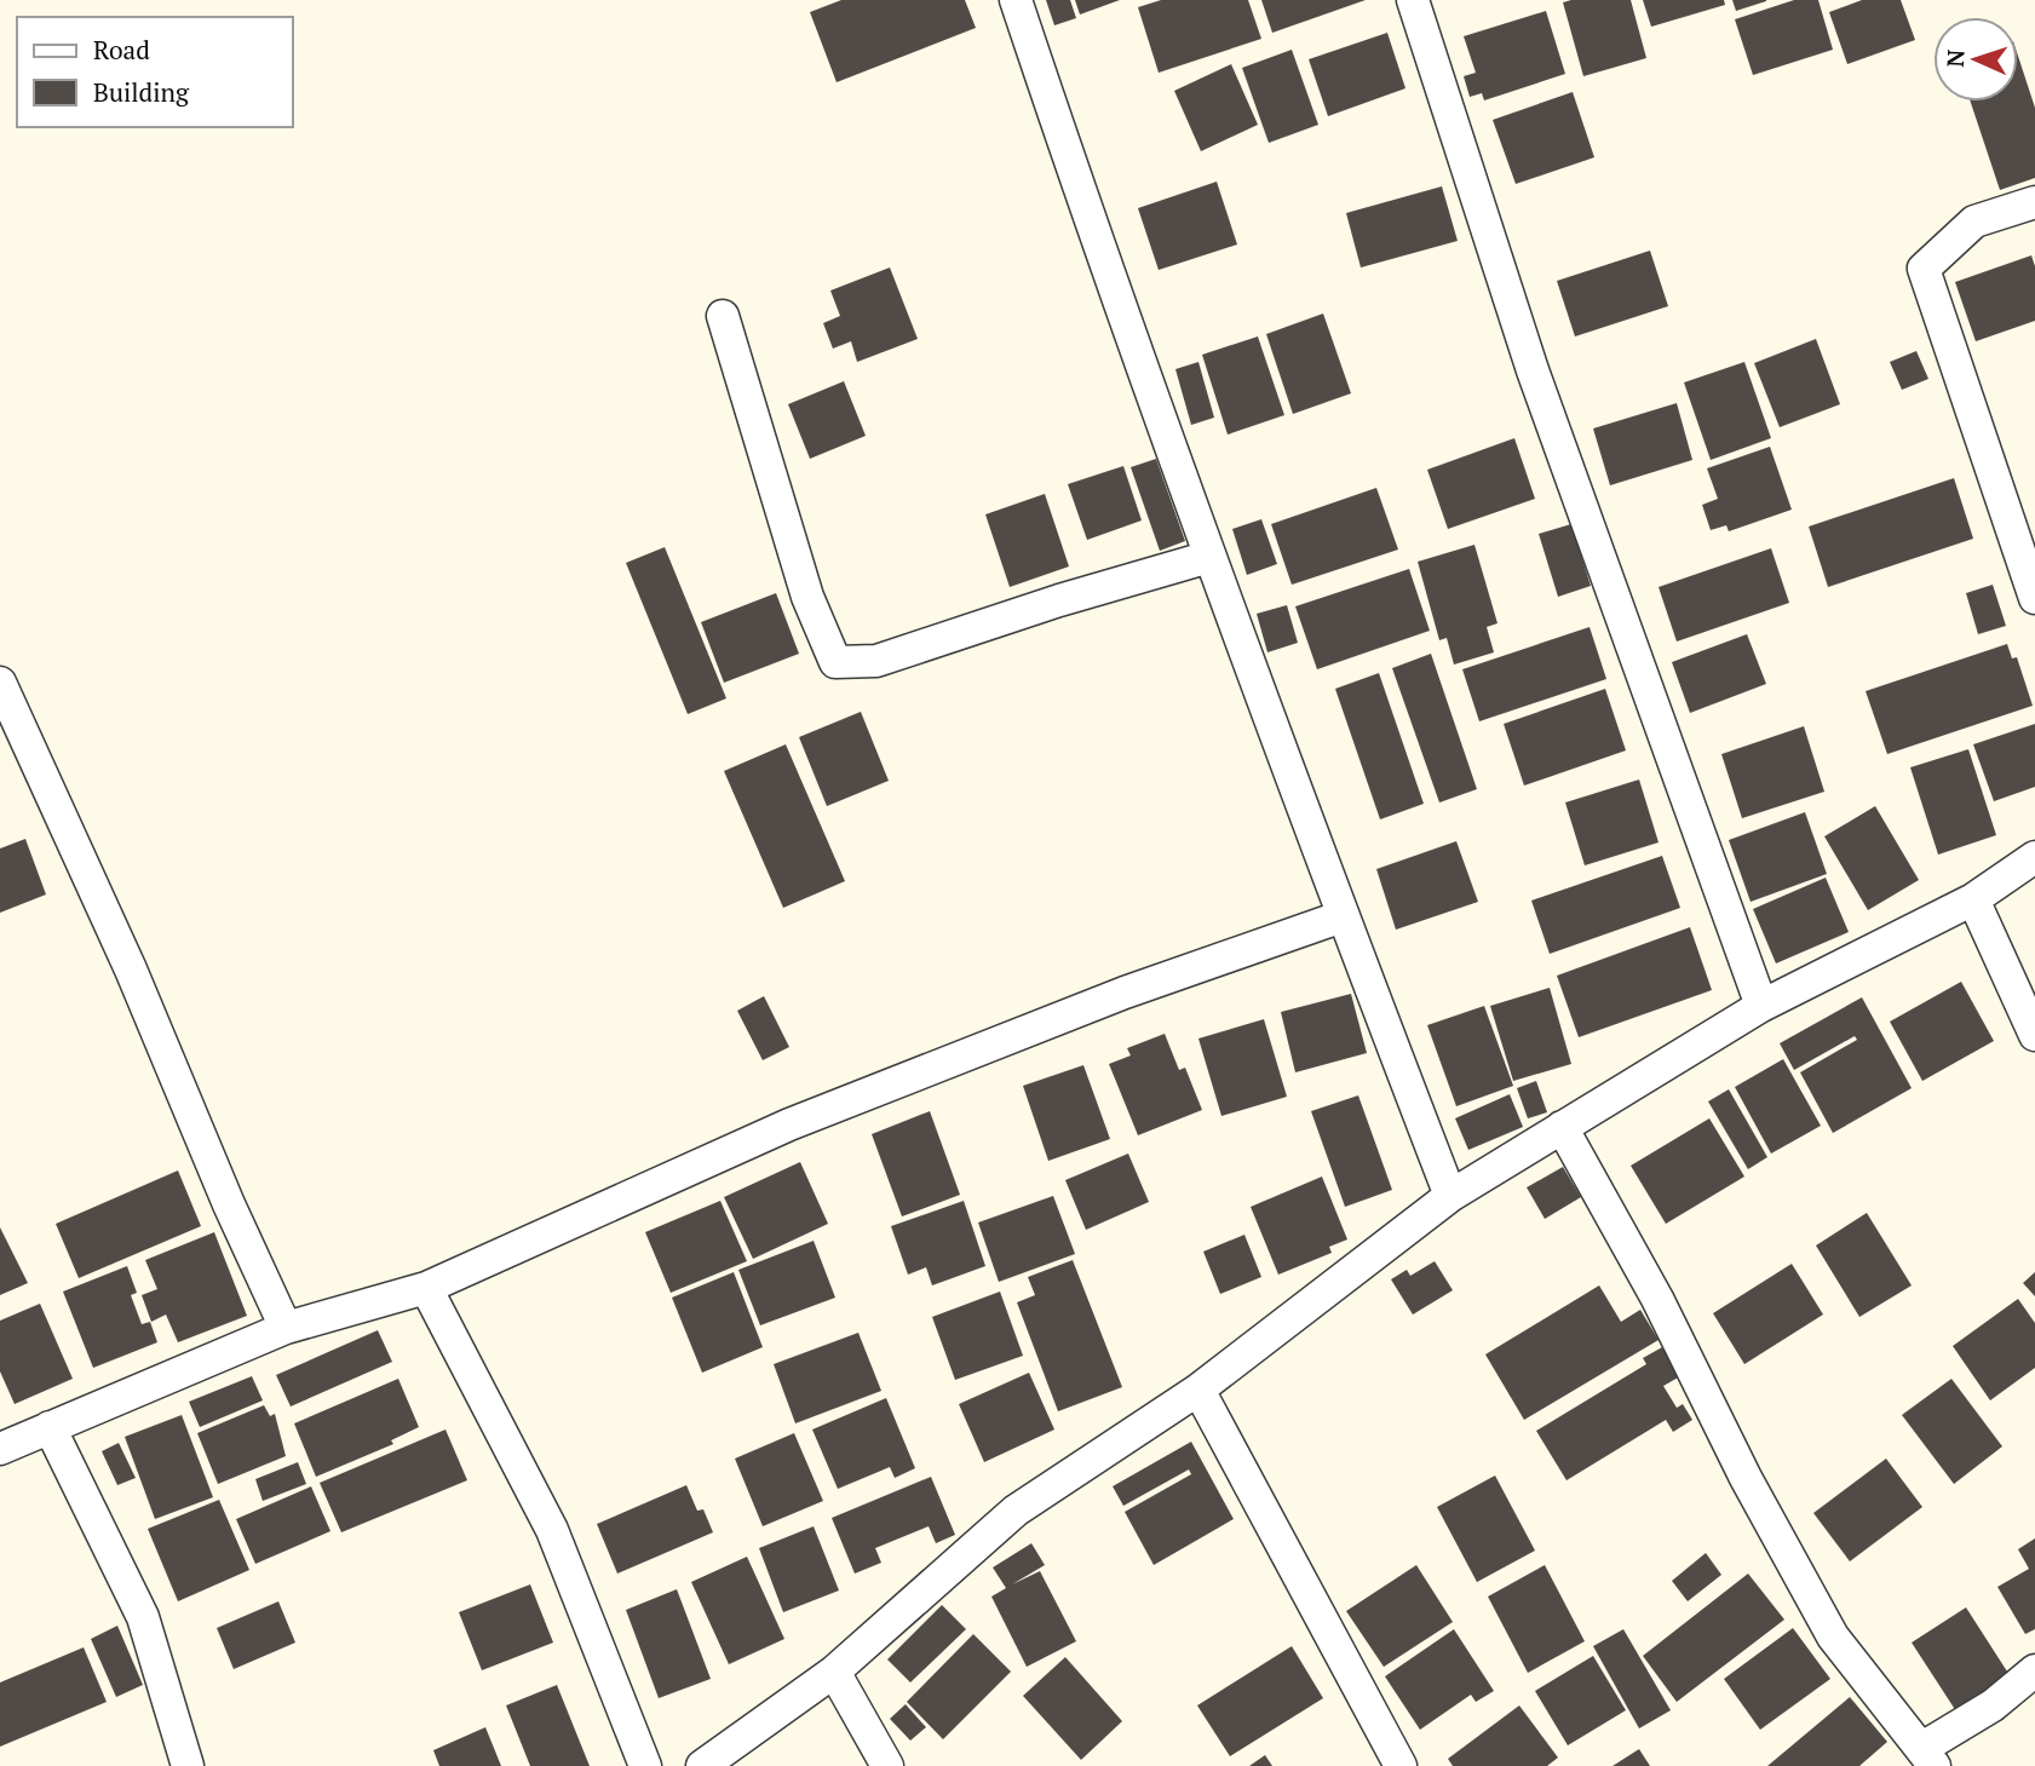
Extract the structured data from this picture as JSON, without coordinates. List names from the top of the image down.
{
  "legend": ["Road", "Building"],
  "north": "left"
}
